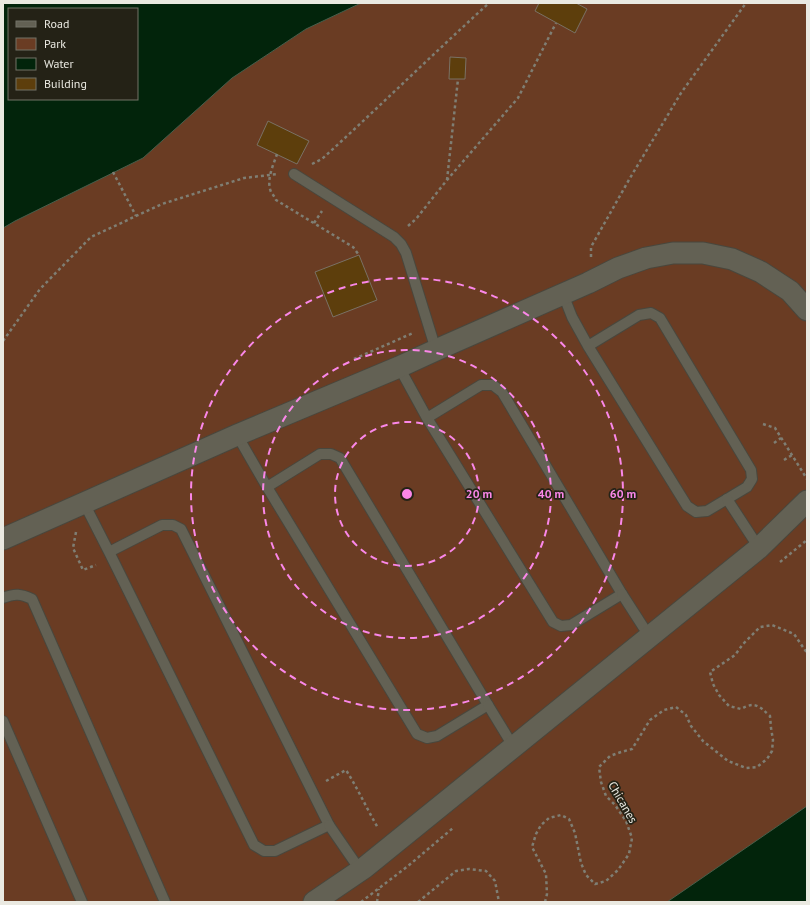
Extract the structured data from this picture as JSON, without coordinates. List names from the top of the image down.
{
  "streets": {
    "path": ["Chicanes"]
  },
  "legend": [
    "Road",
    "Park",
    "Water",
    "Building"
  ],
  "rings": ["20 m", "40 m", "60 m"]
}
